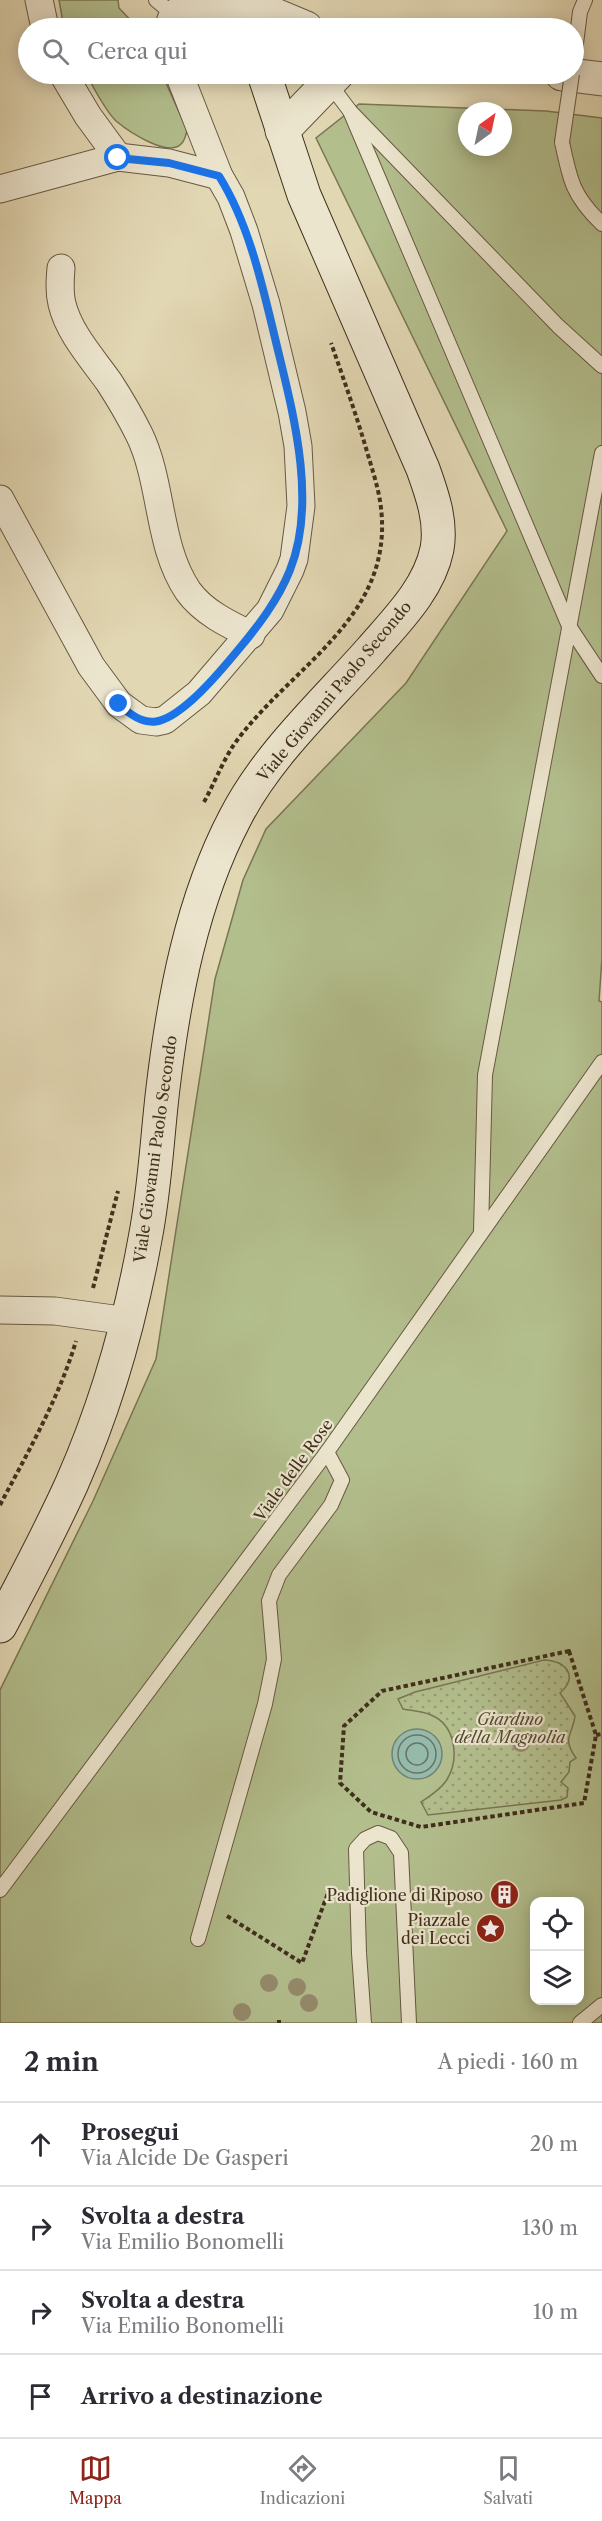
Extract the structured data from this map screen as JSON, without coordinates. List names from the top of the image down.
{
  "streets": {
    "main road": ["Viale Giovanni Paolo Secondo"],
    "lane": ["Viale delle Rose"]
  },
  "parks": ["Giardino della Magnolia"],
  "places": {
    "building": ["Padiglione di Riposo"],
    "place": ["Piazzale dei Lecci"]
  },
  "north": "top right",
  "page": {
    "search": "Cerca qui",
    "heading": ["2 min", "A piedi · 160 m"],
    "list": [
      ["Prosegui", "Via Alcide De Gasperi", "20 m"],
      ["Svolta a destra", "Via Emilio Bonomelli", "130 m"],
      ["Svolta a destra", "Via Emilio Bonomelli", "10 m"],
      "Arrivo a destinazione"
    ],
    "nav": ["Mappa", "Indicazioni", "Salvati"]
  }
}
